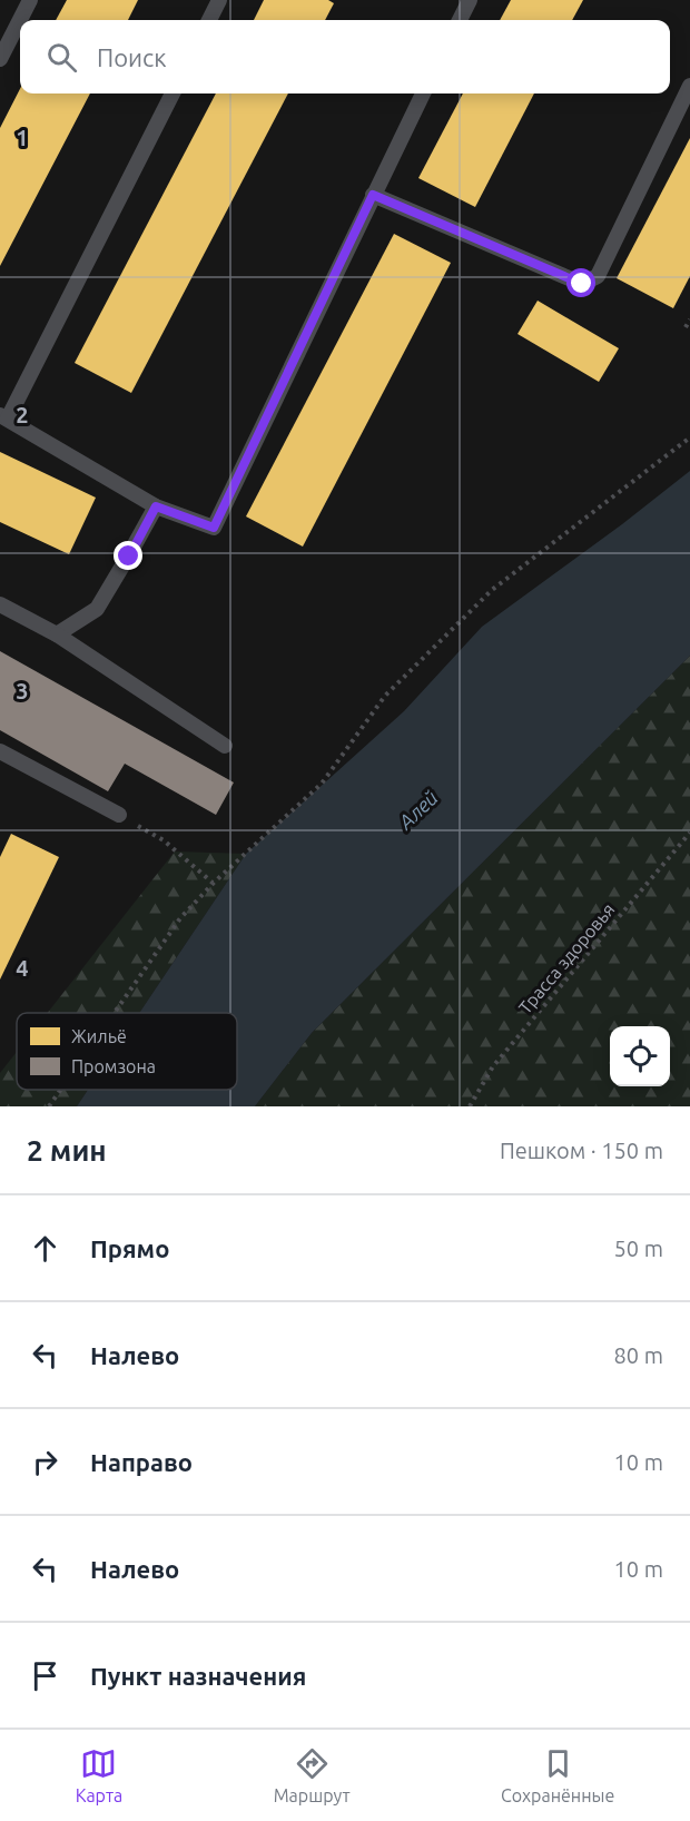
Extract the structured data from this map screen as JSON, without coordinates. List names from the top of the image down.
{
  "streets": {
    "path": ["Трасса здоровья"]
  },
  "water": ["Алей"],
  "legend": ["Жильё", "Промзона"],
  "page": {
    "search": "Поиск",
    "heading": ["2 мин", "Пешком · 150 m"],
    "list": [
      ["Прямо", "50 m"],
      ["Налево", "80 m"],
      ["Направо", "10 m"],
      ["Налево", "10 m"],
      "Пункт назначения"
    ],
    "nav": ["Карта", "Маршрут", "Сохранённые"]
  },
  "grid": {
    "rows": [
      "1",
      "2",
      "3",
      "4"
    ]
  }
}
